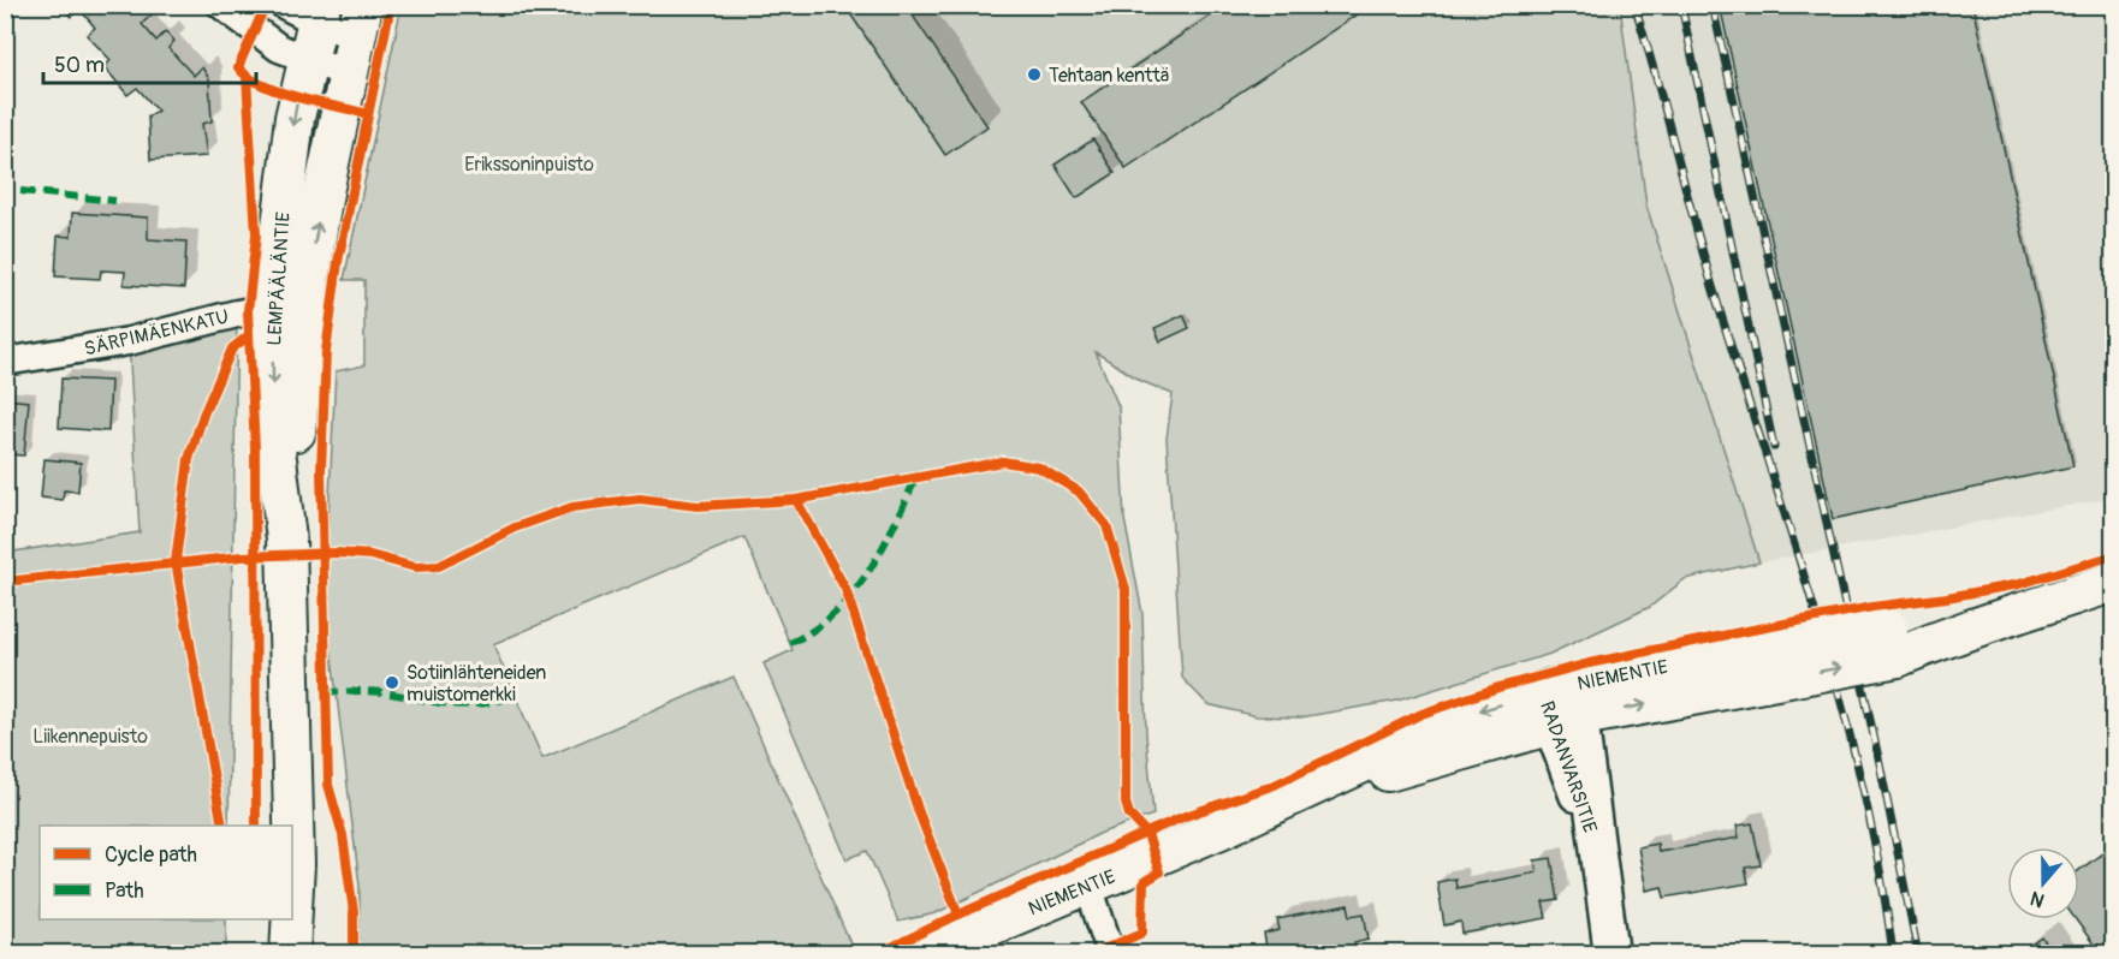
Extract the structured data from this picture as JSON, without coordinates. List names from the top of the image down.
{
  "streets": {
    "main road": ["LEMPÄÄLÄNTIE", "NIEMENTIE"],
    "street": ["SÄRPIMÄENKATU", "RADANVARSITIE"]
  },
  "crossings": [
    ["LEMPÄÄLÄNTIE", "SÄRPIMÄENKATU"],
    ["NIEMENTIE", "RADANVARSITIE"]
  ],
  "parks": ["Erikssoninpuisto", "Liikennepuisto"],
  "places": ["Tehtaan kenttä", "Sotiinlähteneiden muistomerkki"],
  "legend": ["Cycle path", "Path"],
  "scale_bar": "50 m",
  "north": "bottom"
}
